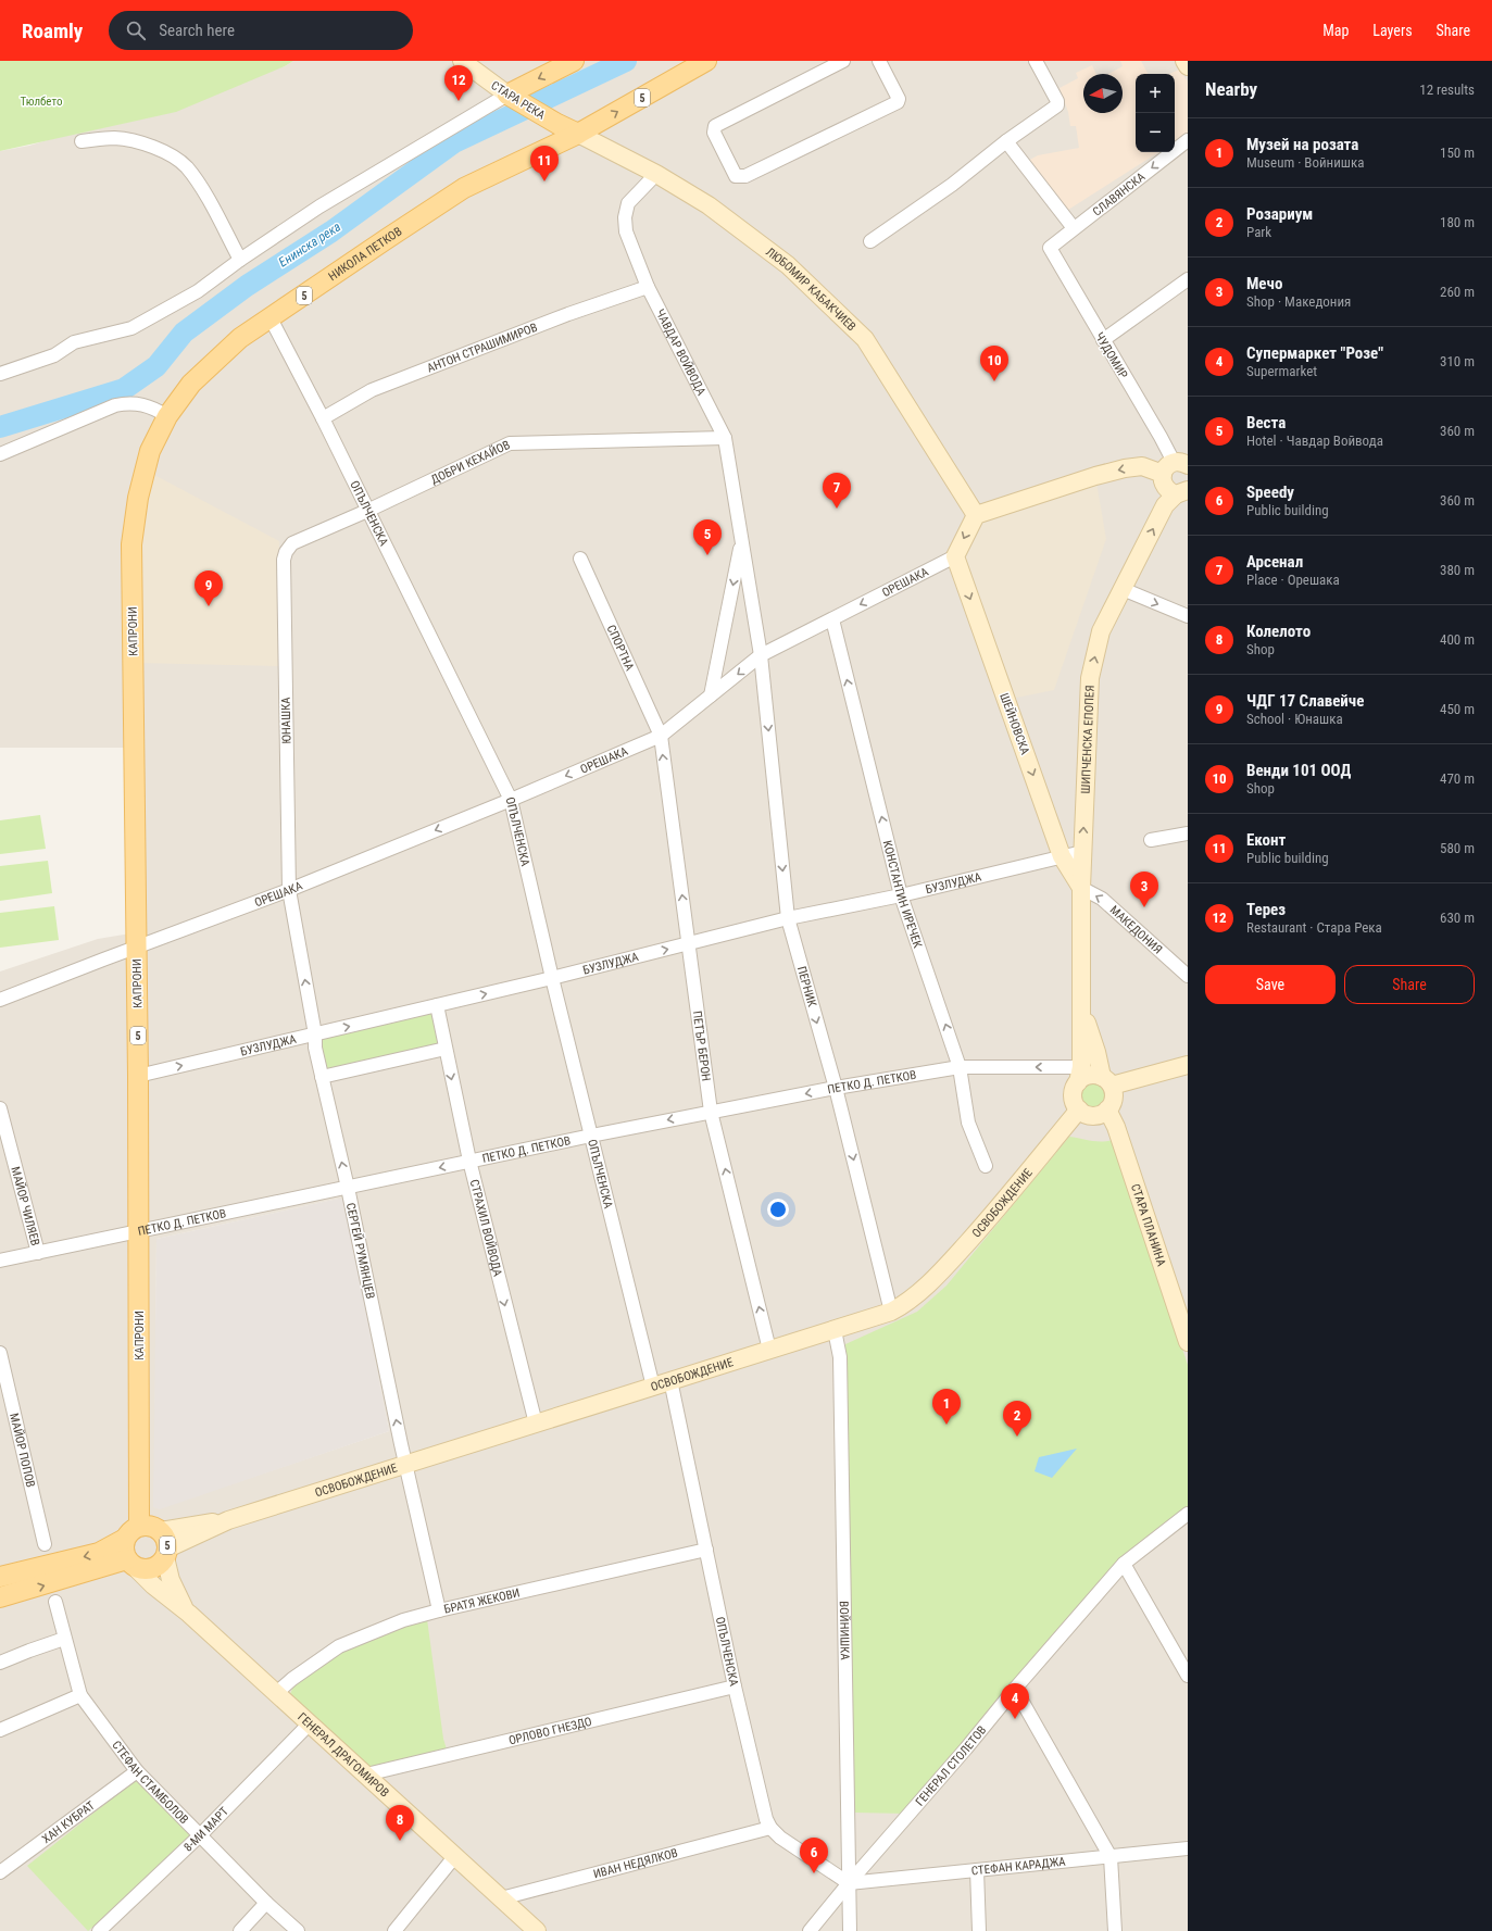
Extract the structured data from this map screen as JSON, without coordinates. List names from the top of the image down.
{
  "streets": {
    "main road": [
      "5",
      "СТАРА РЕКА",
      "НИКОЛА ПЕТКОВ",
      "ЛЮБОМИР КАБАКЧИЕВ",
      "КАПРОНИ",
      "ШЕЙНОВСКА",
      "ШИПЧЕНСКА ЕПОПЕЯ",
      "ОСВОБОЖДЕНИЕ",
      "СТАРА ПЛАНИНА",
      "ГЕНЕРАЛ ДРАГОМИРОВ"
    ],
    "street": [
      "СЛАВЯНСКА",
      "АНТОН СТРАШИМИРОВ",
      "ЧАВДАР ВОЙВОДА",
      "ЧУДОМИР",
      "ДОБРИ КЕХАЙОВ",
      "ОПЪЛЧЕНСКА",
      "ОРЕШАКА",
      "СПОРТНА",
      "ЮНАШКА",
      "БУЗЛУДЖА",
      "КОНСТАНТИН ИРЕЧЕК",
      "МАКЕДОНИЯ",
      "ПЕРНИК",
      "ПЕТЪР БЕРОН",
      "ПЕТКО Д. ПЕТКОВ",
      "МАЙОР ЧИЛЯЕВ",
      "СТРАХИЛ ВОЙВОДА",
      "СЕРГЕЙ РУМЯНЦЕВ",
      "МАЙОР ПОПОВ",
      "БРАТЯ ЖЕКОВИ",
      "ВОЙНИШКА",
      "ОРЛОВО ГНЕЗДО",
      "ГЕНЕРАЛ СТОЛЕТОВ",
      "СТЕФАН СТАМБОЛОВ",
      "ХАН КУБРАТ",
      "8-МИ МАРТ",
      "ИВАН НЕДЯЛКОВ",
      "СТЕФАН КАРАДЖА"
    ]
  },
  "crossings": [
    ["5", "КАПРОНИ"],
    ["5", "ОСВОБОЖДЕНИЕ"],
    ["5", "ГЕНЕРАЛ ДРАГОМИРОВ"],
    ["СТАРА РЕКА", "НИКОЛА ПЕТКОВ"],
    ["СТАРА РЕКА", "ЛЮБОМИР КАБАКЧИЕВ"],
    ["СЛАВЯНСКА", "ЧУДОМИР"],
    ["НИКОЛА ПЕТКОВ", "ЛЮБОМИР КАБАКЧИЕВ"],
    ["НИКОЛА ПЕТКОВ", "ОПЪЛЧЕНСКА"],
    ["НИКОЛА ПЕТКОВ", "КАПРОНИ"],
    ["ЛЮБОМИР КАБАКЧИЕВ", "ЧАВДАР ВОЙВОДА"],
    ["АНТОН СТРАШИМИРОВ", "ЧАВДАР ВОЙВОДА"],
    ["АНТОН СТРАШИМИРОВ", "ОПЪЛЧЕНСКА"],
    ["ЧАВДАР ВОЙВОДА", "ДОБРИ КЕХАЙОВ"],
    ["ЧАВДАР ВОЙВОДА", "ОРЕШАКА"],
    ["ЧАВДАР ВОЙВОДА", "ПЕРНИК"],
    ["ДОБРИ КЕХАЙОВ", "ОПЪЛЧЕНСКА"],
    ["ДОБРИ КЕХАЙОВ", "ЮНАШКА"],
    ["ОПЪЛЧЕНСКА", "ОРЕШАКА"],
    ["ОПЪЛЧЕНСКА", "БУЗЛУДЖА"],
    ["ОПЪЛЧЕНСКА", "ПЕТКО Д. ПЕТКОВ"],
    ["ОПЪЛЧЕНСКА", "ОСВОБОЖДЕНИЕ"],
    ["ОПЪЛЧЕНСКА", "БРАТЯ ЖЕКОВИ"],
    ["ОПЪЛЧЕНСКА", "ВОЙНИШКА"],
    ["ОПЪЛЧЕНСКА", "ОРЛОВО ГНЕЗДО"],
    ["ОПЪЛЧЕНСКА", "ГЕНЕРАЛ СТОЛЕТОВ"],
    ["ОПЪЛЧЕНСКА", "ИВАН НЕДЯЛКОВ"],
    ["ОПЪЛЧЕНСКА", "СТЕФАН КАРАДЖА"],
    ["ОРЕШАКА", "КАПРОНИ"],
    ["ОРЕШАКА", "СПОРТНА"],
    ["ОРЕШАКА", "ЮНАШКА"],
    ["ОРЕШАКА", "ШЕЙНОВСКА"],
    ["ОРЕШАКА", "КОНСТАНТИН ИРЕЧЕК"],
    ["ОРЕШАКА", "ПЕРНИК"],
    ["ОРЕШАКА", "ПЕТЪР БЕРОН"],
    ["ОРЕШАКА", "СЕРГЕЙ РУМЯНЦЕВ"],
    ["КАПРОНИ", "БУЗЛУДЖА"],
    ["КАПРОНИ", "ПЕТКО Д. ПЕТКОВ"],
    ["КАПРОНИ", "ОСВОБОЖДЕНИЕ"],
    ["КАПРОНИ", "ГЕНЕРАЛ ДРАГОМИРОВ"],
    ["СПОРТНА", "ПЕТЪР БЕРОН"],
    ["ЮНАШКА", "СЕРГЕЙ РУМЯНЦЕВ"],
    ["ШЕЙНОВСКА", "ШИПЧЕНСКА ЕПОПЕЯ"],
    ["ШЕЙНОВСКА", "БУЗЛУДЖА"],
    ["ШЕЙНОВСКА", "МАКЕДОНИЯ"],
    ["ШИПЧЕНСКА ЕПОПЕЯ", "БУЗЛУДЖА"],
    ["ШИПЧЕНСКА ЕПОПЕЯ", "МАКЕДОНИЯ"],
    ["ШИПЧЕНСКА ЕПОПЕЯ", "ПЕТКО Д. ПЕТКОВ"],
    ["ШИПЧЕНСКА ЕПОПЕЯ", "ОСВОБОЖДЕНИЕ"],
    ["ШИПЧЕНСКА ЕПОПЕЯ", "СТАРА ПЛАНИНА"],
    ["БУЗЛУДЖА", "КОНСТАНТИН ИРЕЧЕК"],
    ["БУЗЛУДЖА", "ПЕРНИК"],
    ["БУЗЛУДЖА", "ПЕТЪР БЕРОН"],
    ["БУЗЛУДЖА", "СТРАХИЛ ВОЙВОДА"],
    ["БУЗЛУДЖА", "СЕРГЕЙ РУМЯНЦЕВ"],
    ["КОНСТАНТИН ИРЕЧЕК", "ПЕТКО Д. ПЕТКОВ"],
    ["ПЕРНИК", "ПЕТКО Д. ПЕТКОВ"],
    ["ПЕРНИК", "ОСВОБОЖДЕНИЕ"],
    ["ПЕТЪР БЕРОН", "ПЕТКО Д. ПЕТКОВ"],
    ["ПЕТЪР БЕРОН", "ОСВОБОЖДЕНИЕ"],
    ["ПЕТКО Д. ПЕТКОВ", "ОСВОБОЖДЕНИЕ"],
    ["ПЕТКО Д. ПЕТКОВ", "МАЙОР ЧИЛЯЕВ"],
    ["ПЕТКО Д. ПЕТКОВ", "СТАРА ПЛАНИНА"],
    ["ПЕТКО Д. ПЕТКОВ", "СТРАХИЛ ВОЙВОДА"],
    ["ПЕТКО Д. ПЕТКОВ", "СЕРГЕЙ РУМЯНЦЕВ"],
    ["ОСВОБОЖДЕНИЕ", "СТАРА ПЛАНИНА"],
    ["ОСВОБОЖДЕНИЕ", "СТРАХИЛ ВОЙВОДА"],
    ["ОСВОБОЖДЕНИЕ", "СЕРГЕЙ РУМЯНЦЕВ"],
    ["ОСВОБОЖДЕНИЕ", "ВОЙНИШКА"],
    ["ОСВОБОЖДЕНИЕ", "ГЕНЕРАЛ ДРАГОМИРОВ"],
    ["СЕРГЕЙ РУМЯНЦЕВ", "БРАТЯ ЖЕКОВИ"],
    ["БРАТЯ ЖЕКОВИ", "ГЕНЕРАЛ ДРАГОМИРОВ"],
    ["ВОЙНИШКА", "ГЕНЕРАЛ СТОЛЕТОВ"],
    ["ВОЙНИШКА", "СТЕФАН КАРАДЖА"],
    ["ОРЛОВО ГНЕЗДО", "ГЕНЕРАЛ ДРАГОМИРОВ"],
    ["ГЕНЕРАЛ ДРАГОМИРОВ", "8-МИ МАРТ"],
    ["ГЕНЕРАЛ ДРАГОМИРОВ", "ИВАН НЕДЯЛКОВ"],
    ["ГЕНЕРАЛ СТОЛЕТОВ", "СТЕФАН КАРАДЖА"],
    ["СТЕФАН СТАМБОЛОВ", "ХАН КУБРАТ"],
    ["СТЕФАН СТАМБОЛОВ", "8-МИ МАРТ"]
  ],
  "one_way": [
    "ОРЕШАКА",
    "ШЕЙНОВСКА",
    "ШИПЧЕНСКА ЕПОПЕЯ",
    "БУЗЛУДЖА",
    "КОНСТАНТИН ИРЕЧЕК",
    "МАКЕДОНИЯ",
    "ПЕРНИК",
    "ПЕТЪР БЕРОН",
    "ПЕТКО Д. ПЕТКОВ",
    "СТРАХИЛ ВОЙВОДА",
    "СЕРГЕЙ РУМЯНЦЕВ"
  ],
  "water": ["Енинска река"],
  "parks": ["Тюлбето"],
  "north": "left",
  "page": {
    "header": "Roamly",
    "search": "Search here",
    "nav": ["Map", "Layers", "Share"],
    "heading": ["Nearby", "12 results"],
    "pins": [
      "12",
      "11",
      "10",
      "7",
      "5",
      "9",
      "3",
      "1",
      "2",
      "4",
      "8",
      "6"
    ],
    "map_buttons": ["+", "−"],
    "list": [
      {
        "mark": "1",
        "name": "Музей на розата",
        "note": "Museum · Войнишка",
        "value": "150 m"
      },
      {
        "mark": "2",
        "name": "Розариум",
        "note": "Park",
        "value": "180 m"
      },
      {
        "mark": "3",
        "name": "Мечо",
        "note": "Shop · Македония",
        "value": "260 m"
      },
      {
        "mark": "4",
        "name": "Супермаркет \"Розе\"",
        "note": "Supermarket",
        "value": "310 m"
      },
      {
        "mark": "5",
        "name": "Веста",
        "note": "Hotel · Чавдар Войвода",
        "value": "360 m"
      },
      {
        "mark": "6",
        "name": "Speedy",
        "note": "Public building",
        "value": "360 m"
      },
      {
        "mark": "7",
        "name": "Арсенал",
        "note": "Place · Орешака",
        "value": "380 m"
      },
      {
        "mark": "8",
        "name": "Колелото",
        "note": "Shop",
        "value": "400 m"
      },
      {
        "mark": "9",
        "name": "ЧДГ 17 Славейче",
        "note": "School · Юнашка",
        "value": "450 m"
      },
      {
        "mark": "10",
        "name": "Венди 101 ООД",
        "note": "Shop",
        "value": "470 m"
      },
      {
        "mark": "11",
        "name": "Еконт",
        "note": "Public building",
        "value": "580 m"
      },
      {
        "mark": "12",
        "name": "Терез",
        "note": "Restaurant · Стара Река",
        "value": "630 m"
      }
    ],
    "buttons": ["Save", "Share"]
  }
}
